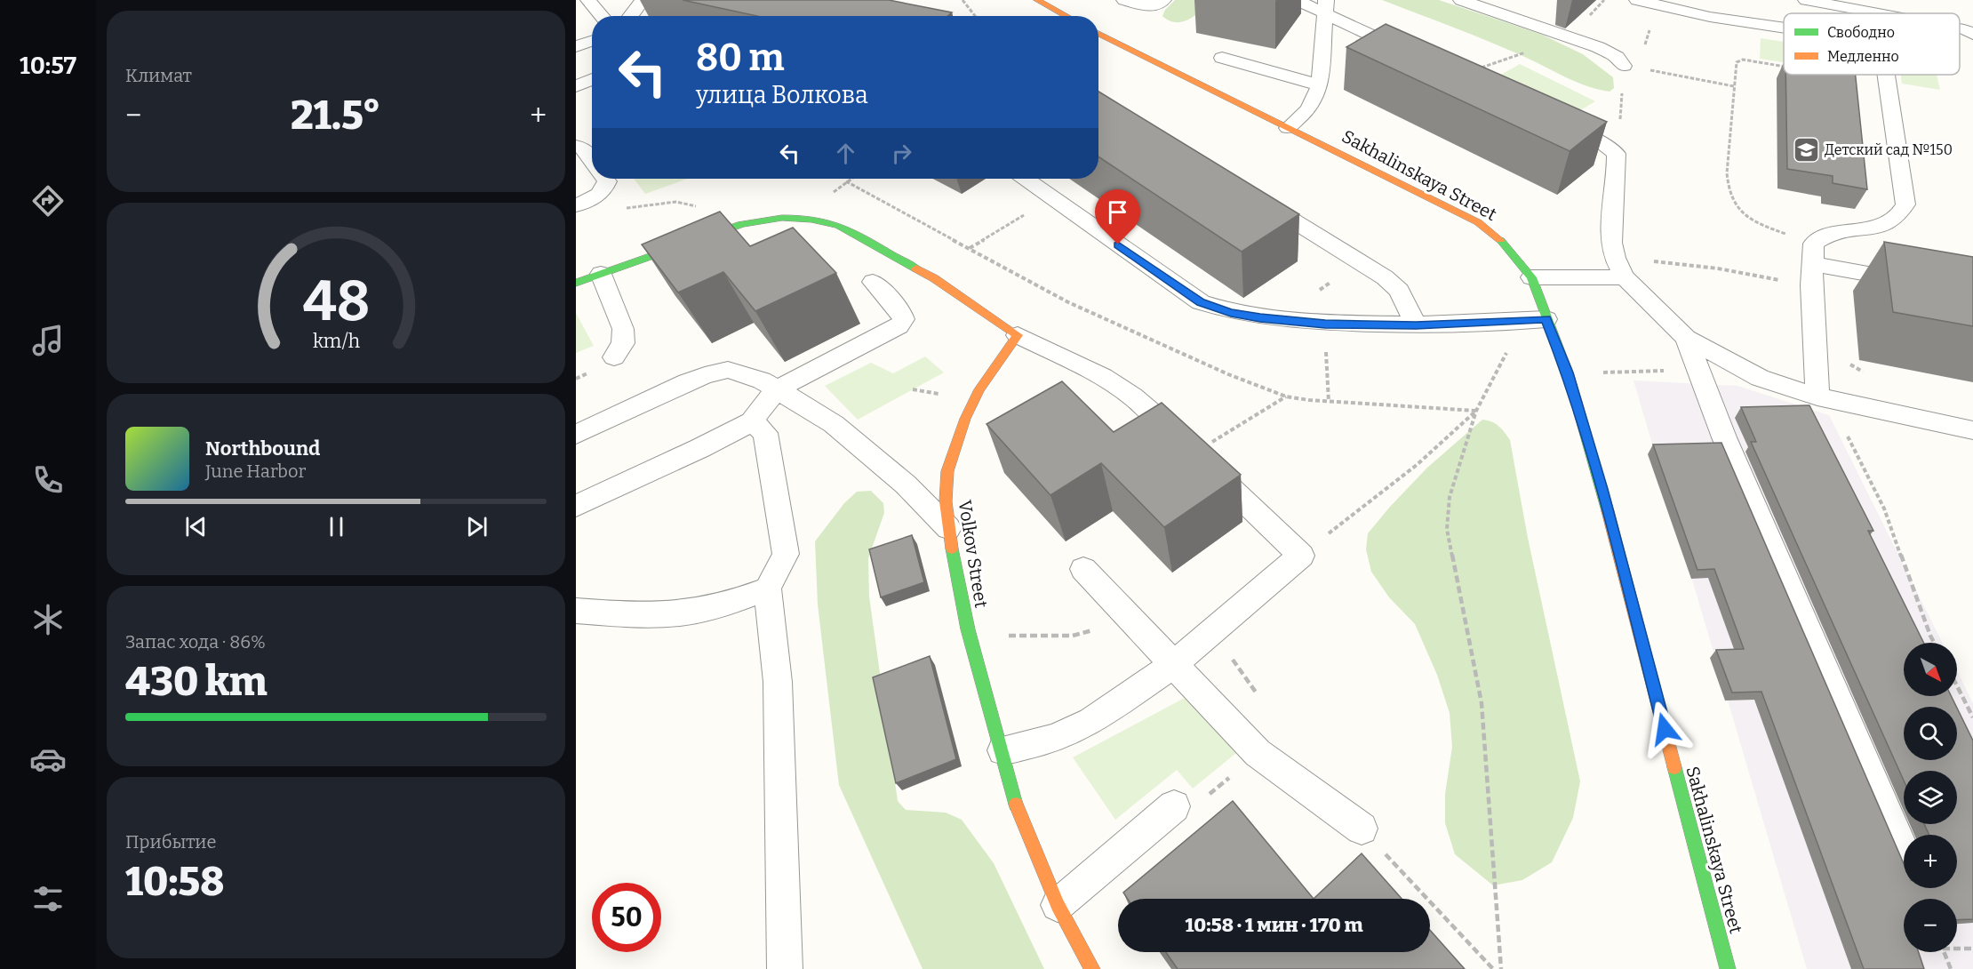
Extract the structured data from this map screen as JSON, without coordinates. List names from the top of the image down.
{
  "streets": {
    "main road": ["Sakhalinskaya Street", "Volkov Street"]
  },
  "places": {
    "school or university": ["Детский сад №150"]
  },
  "legend": ["Свободно", "Медленно"],
  "north": "bottom right",
  "page": {
    "tabs": "10:57",
    "tile": [
      "Климат",
      ["Запас хода · 86%", "430 km"],
      ["Прибытие", "10:58"]
    ],
    "turn": ["80 m", "улица Волкова"],
    "heat": ["−", "21.5°", "+"],
    "song": ["Northbound", "June Harbor"],
    "map_buttons": ["+", "−"],
    "limit": "50",
    "trip": "10:58 · 1 мин · 170 m",
    "gauge": ["48", "km/h"]
  }
}
